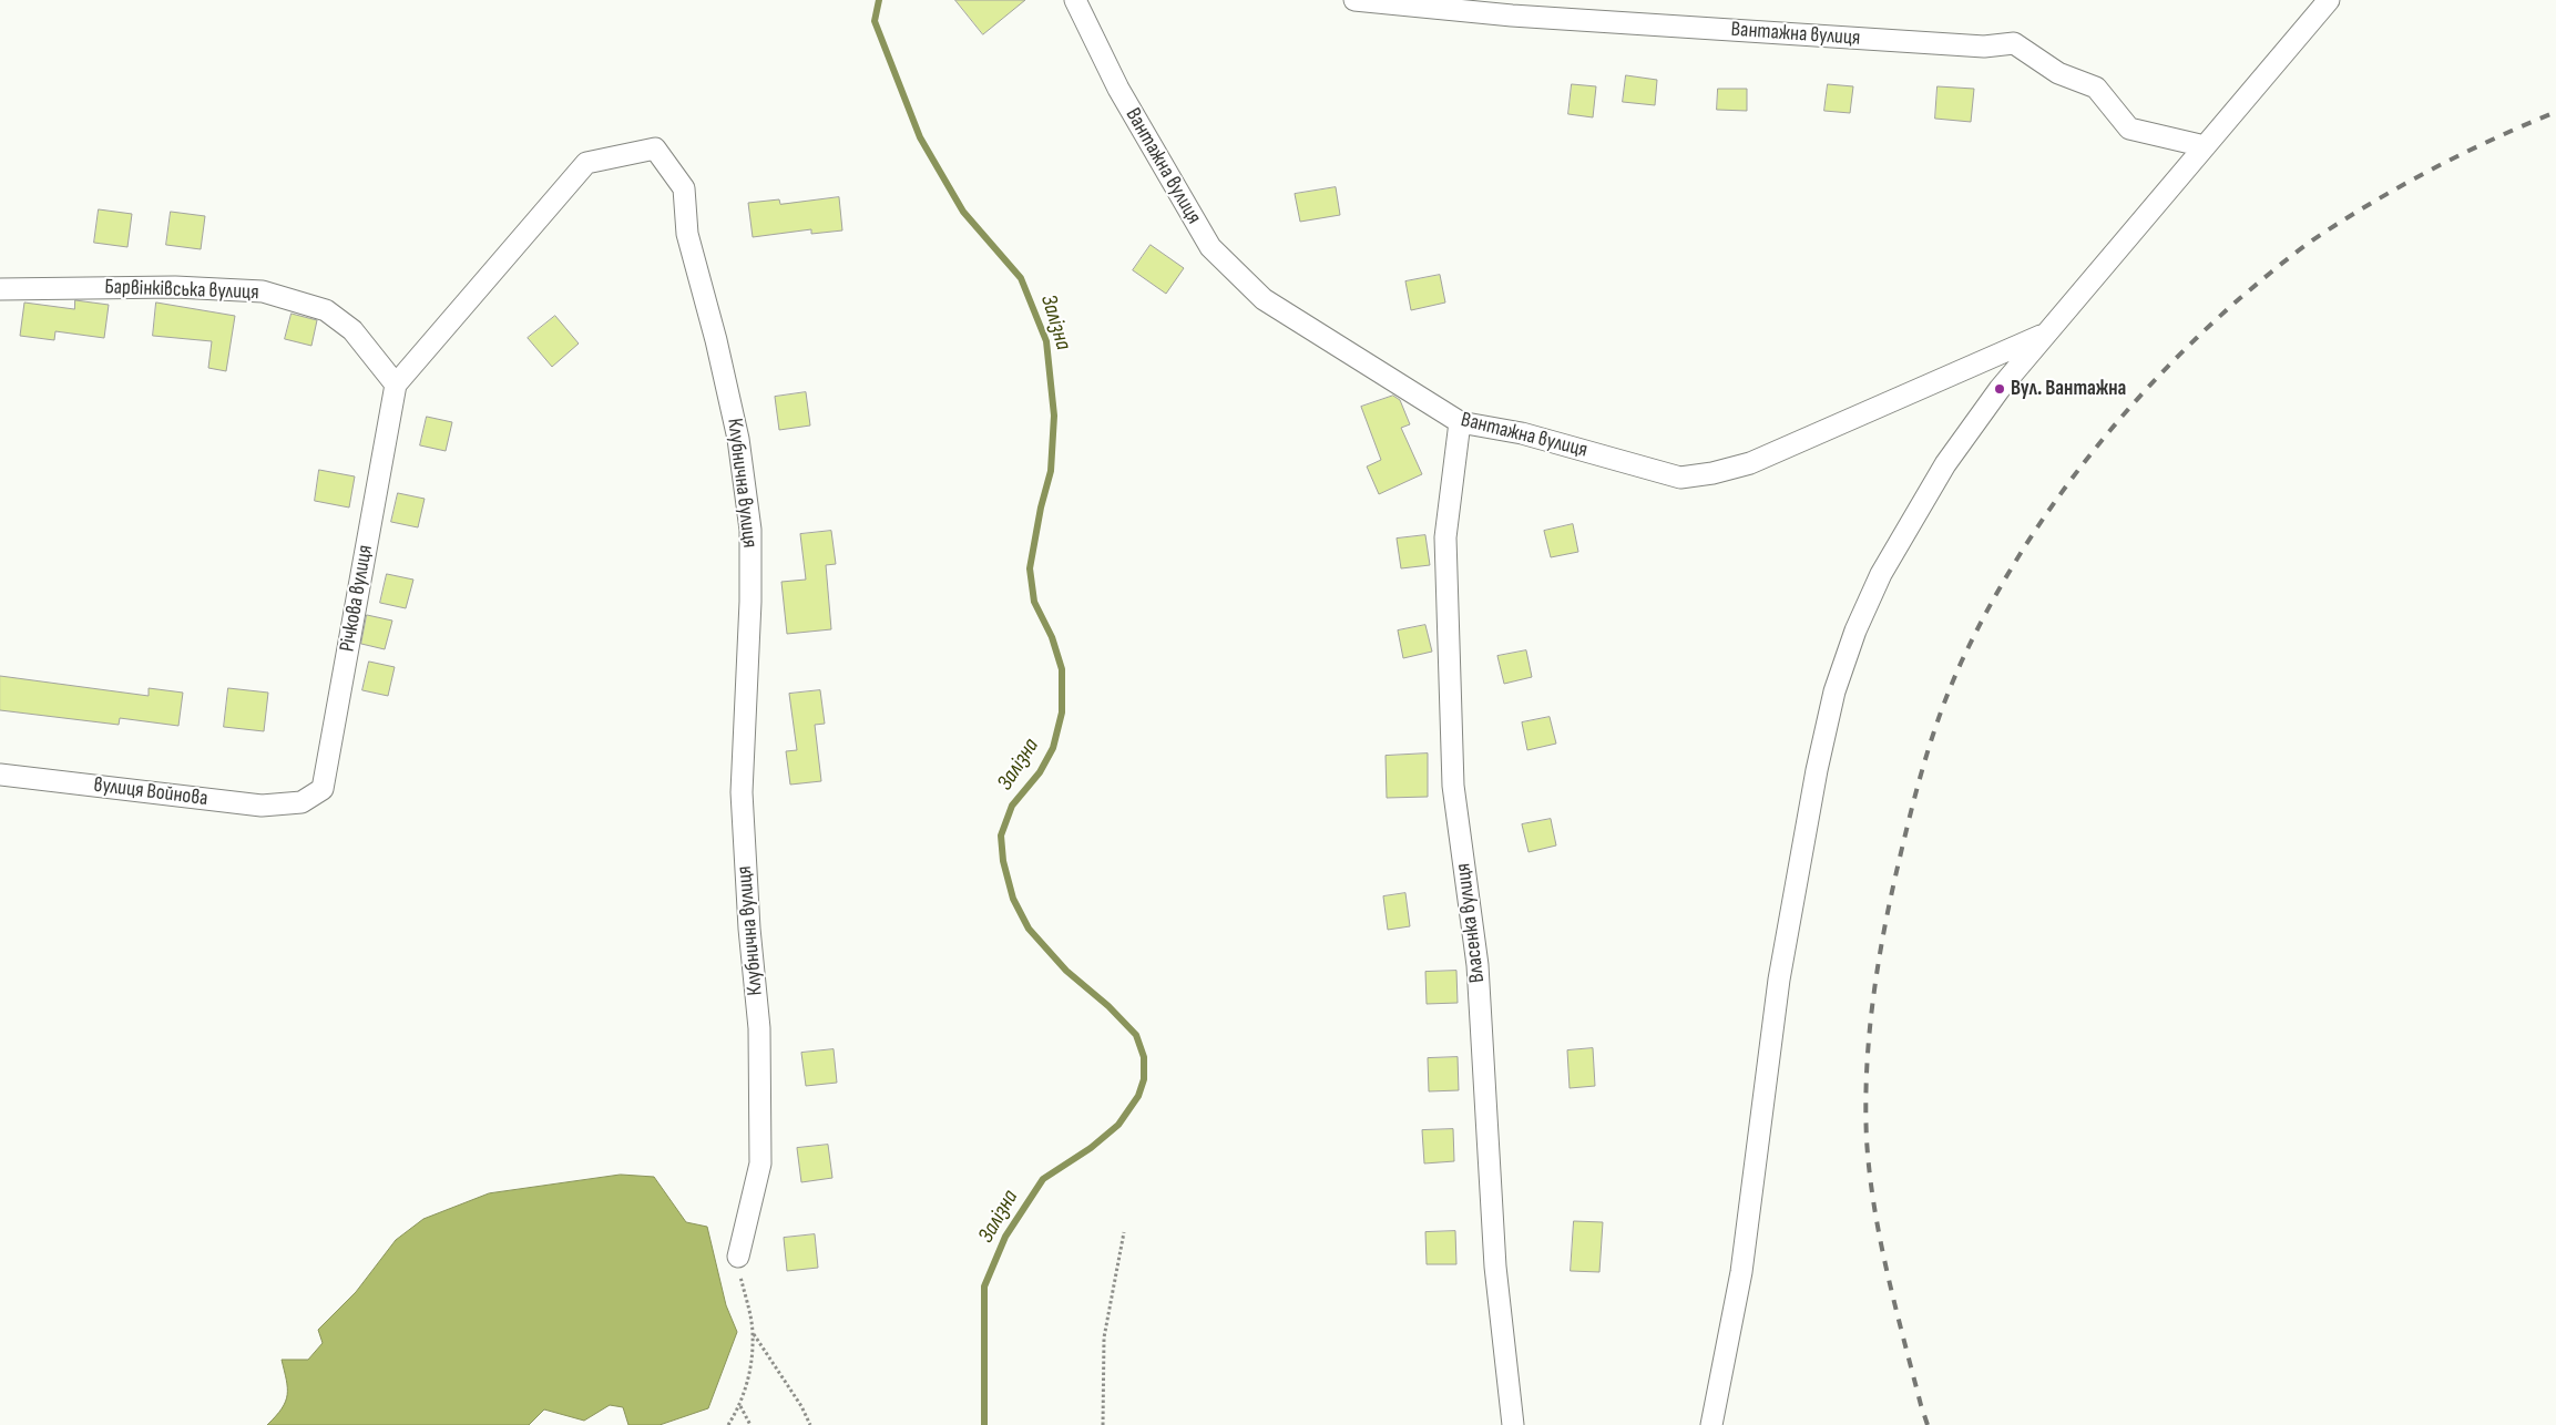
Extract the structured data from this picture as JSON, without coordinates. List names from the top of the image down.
{
  "streets": {
    "street": [
      "Вантажна вулиця",
      "Барвінківська вулиця",
      "Клубнична вулиця",
      "Річкова вулиця",
      "вулиця Войнова",
      "Власенка вулиця"
    ]
  },
  "crossings": [
    ["Вантажна вулиця", "Власенка вулиця"],
    ["Барвінківська вулиця", "Клубнична вулиця"],
    ["Барвінківська вулиця", "Річкова вулиця"],
    ["Клубнична вулиця", "Річкова вулиця"],
    ["Річкова вулиця", "вулиця Войнова"]
  ],
  "water": ["Залізна"],
  "places": ["Вул. Вантажна"]
}
